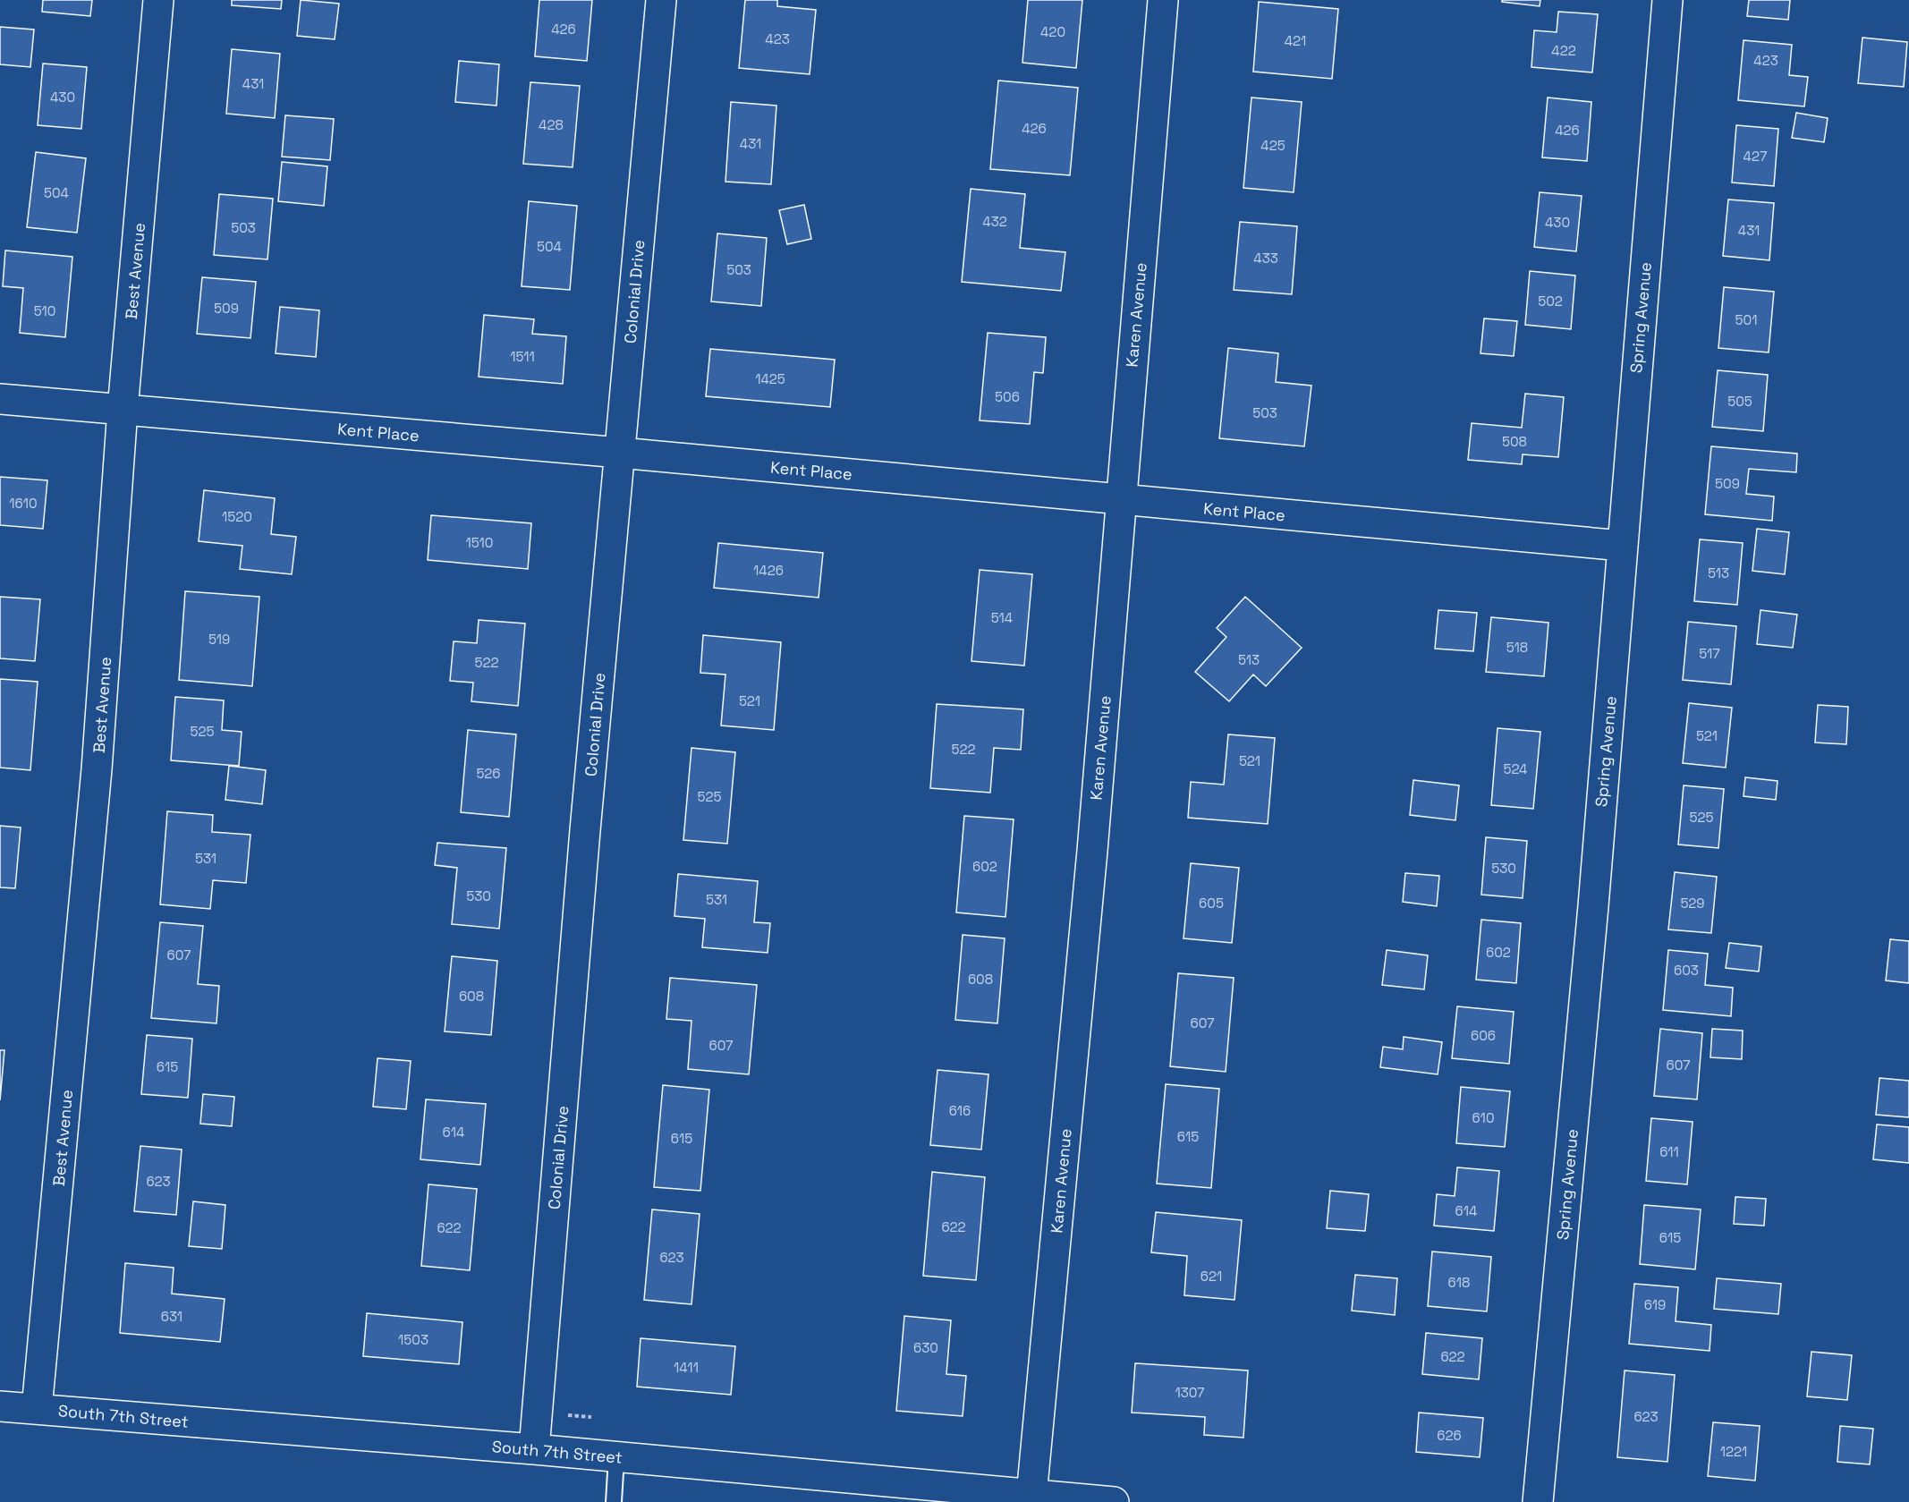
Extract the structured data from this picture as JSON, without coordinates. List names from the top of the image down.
{
  "streets": {
    "street": [
      "Best Avenue",
      "Colonial Drive",
      "Karen Avenue",
      "Spring Avenue",
      "Kent Place",
      "South 7th Street"
    ]
  },
  "crossings": [
    ["Best Avenue", "Kent Place"],
    ["Best Avenue", "South 7th Street"],
    ["Colonial Drive", "Kent Place"],
    ["Colonial Drive", "South 7th Street"],
    ["Karen Avenue", "Kent Place"],
    ["Karen Avenue", "South 7th Street"],
    ["Spring Avenue", "Kent Place"]
  ],
  "house_numbers": [
    "426",
    "420",
    "423",
    "421",
    "422",
    "423",
    "431",
    "430",
    "428",
    "426",
    "426",
    "431",
    "425",
    "427",
    "504",
    "432",
    "430",
    "503",
    "431",
    "504",
    "433",
    "503",
    "502",
    "509",
    "510",
    "501",
    "1511",
    "1425",
    "506",
    "505",
    "503",
    "508",
    "509",
    "1610",
    "1520",
    "1510",
    "1426",
    "513",
    "514",
    "519",
    "518",
    "517",
    "513",
    "522",
    "521",
    "525",
    "521",
    "522",
    "521",
    "524",
    "526",
    "525",
    "525",
    "531",
    "602",
    "530",
    "530",
    "531",
    "605",
    "529",
    "602",
    "607",
    "603",
    "608",
    "608",
    "607",
    "606",
    "607",
    "607",
    "615",
    "616",
    "610",
    "614",
    "615",
    "615",
    "611",
    "623",
    "614",
    "622",
    "622",
    "615",
    "623",
    "621",
    "618",
    "619",
    "631",
    "1503",
    "630",
    "622",
    "1411",
    "1307",
    "623",
    "626",
    "1221"
  ]
}
